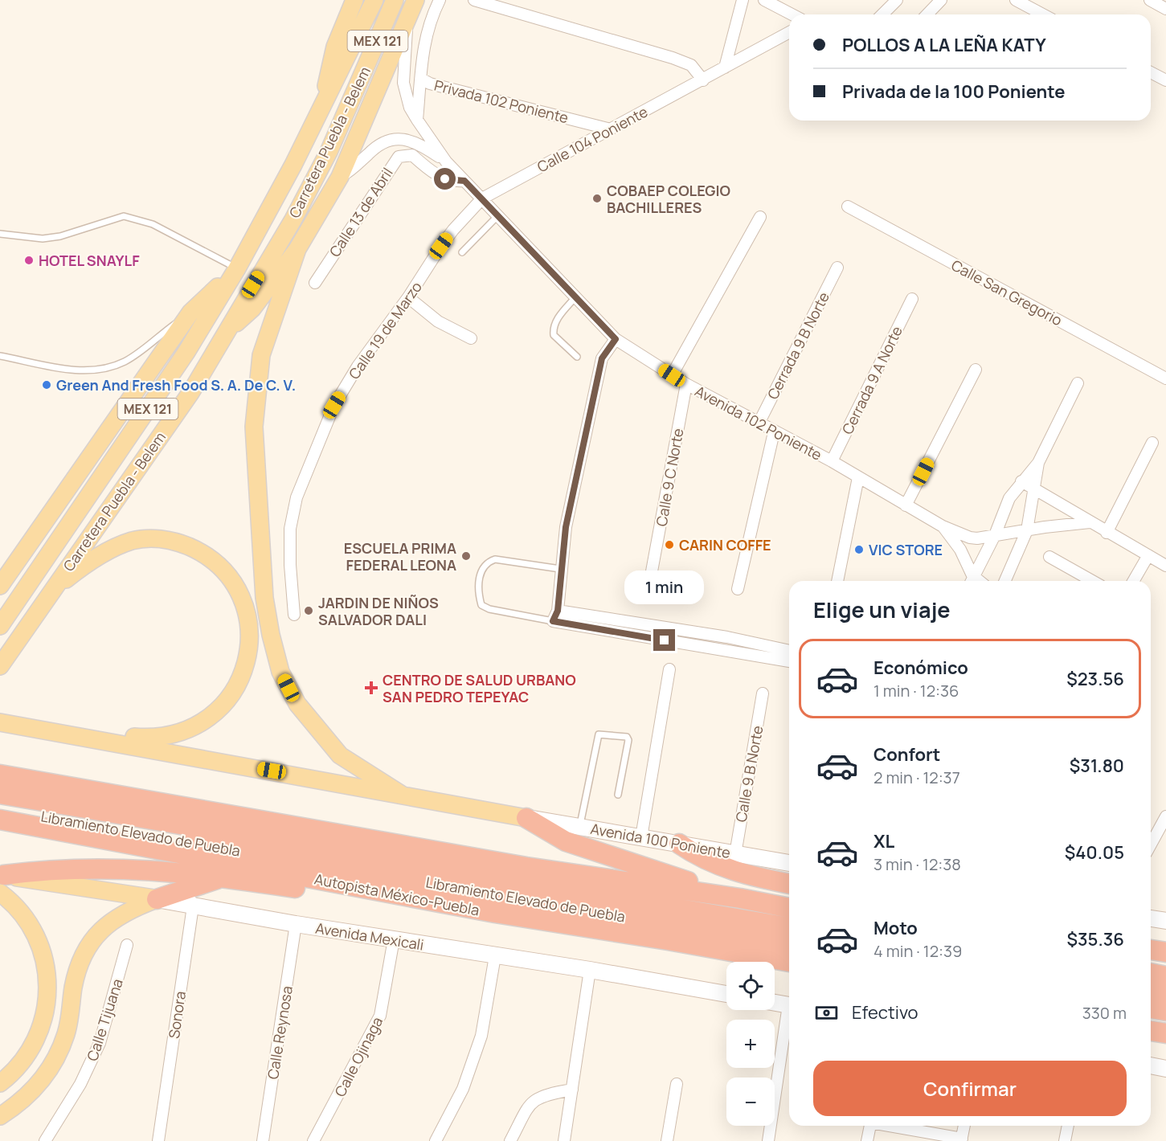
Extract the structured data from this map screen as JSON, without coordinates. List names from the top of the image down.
{
  "streets": {
    "highway": ["Libramiento Elevado de Puebla", "Autopista México-Puebla"],
    "main road": ["MEX 121", "Carretera Puebla - Belem"],
    "street": [
      "Privada 102 Poniente",
      "Calle 104 Poniente",
      "Calle 13 de Abril",
      "Calle San Gregorio",
      "Calle 19 de Marzo",
      "Cerrada 9 B Norte",
      "Cerrada 9 A Norte",
      "Avenida 102 Poniente",
      "Calle 9 C Norte",
      "Calle 9 B Norte",
      "Avenida 100 Poniente",
      "Avenida Mexicali",
      "Sonora",
      "Calle Tijuana",
      "Calle Reynosa",
      "Calle Ojinaga"
    ]
  },
  "crossings": [
    ["Privada 102 Poniente", "Calle 104 Poniente"],
    ["Calle 104 Poniente", "Calle 19 de Marzo"],
    ["Calle 104 Poniente", "Avenida 102 Poniente"],
    ["Calle 13 de Abril", "Avenida 102 Poniente"],
    ["Calle 19 de Marzo", "Avenida 102 Poniente"],
    ["Cerrada 9 B Norte", "Avenida 102 Poniente"],
    ["Cerrada 9 A Norte", "Avenida 102 Poniente"],
    ["Avenida 102 Poniente", "Calle 9 C Norte"],
    ["Calle 9 B Norte", "Avenida 100 Poniente"],
    ["Avenida Mexicali", "Sonora"],
    ["Avenida Mexicali", "Calle Reynosa"],
    ["Avenida Mexicali", "Calle Ojinaga"]
  ],
  "places": {
    "other": [
      "COBAEP COLEGIO BACHILLERES",
      "HOTEL SNAYLF",
      "Green And Fresh Food S. A. De C. V.",
      "CARIN COFFE",
      "VIC STORE",
      "ESCUELA PRIMA FEDERAL LEONA",
      "JARDIN DE NIÑOS SALVADOR DALI"
    ],
    "health": ["CENTRO DE SALUD URBANO SAN PEDRO TEPEYAC"]
  },
  "page": {
    "banner": ["POLLOS A LA LEÑA KATY", "Privada de la 100 Poniente"],
    "bubble": "1 min",
    "heading": "Elige un viaje",
    "list": [
      {
        "name": "Económico",
        "note": "1 min · 12:36",
        "value": "$23.56"
      },
      {
        "name": "Confort",
        "note": "2 min · 12:37",
        "value": "$31.80"
      },
      {
        "name": "XL",
        "note": "3 min · 12:38",
        "value": "$40.05"
      },
      {
        "name": "Moto",
        "note": "4 min · 12:39",
        "value": "$35.36"
      }
    ],
    "map_buttons": ["+", "−"],
    "pay": ["Efectivo", "330 m"],
    "buttons": "Confirmar"
  }
}
